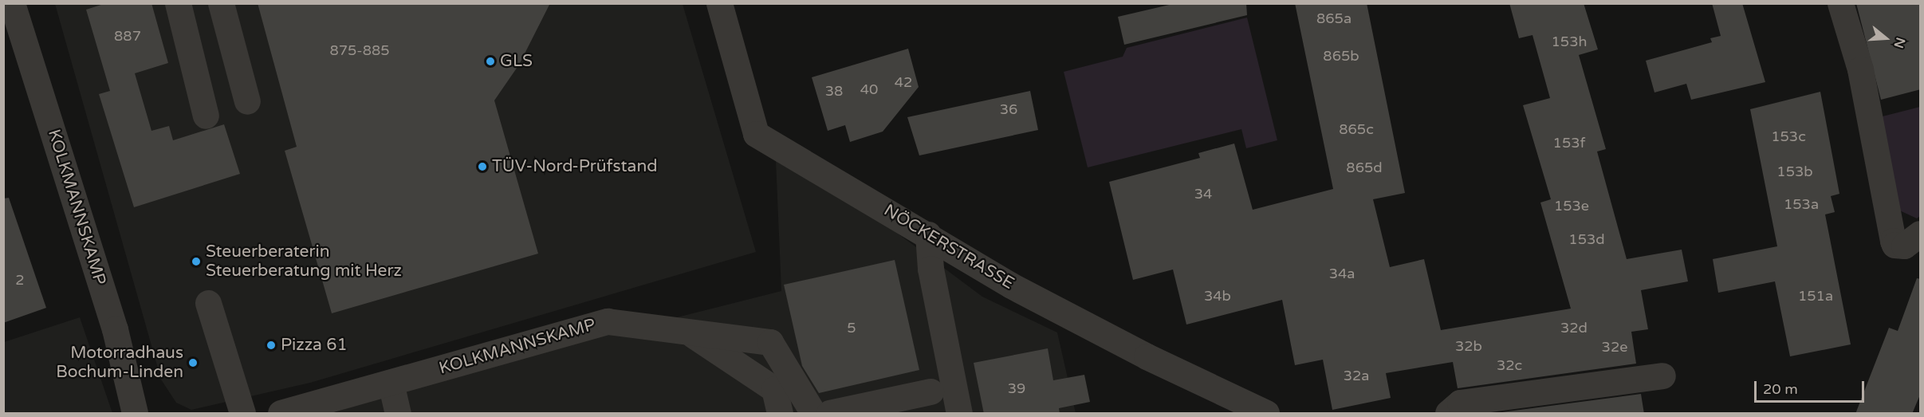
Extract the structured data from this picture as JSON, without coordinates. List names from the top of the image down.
{
  "streets": {
    "street": ["KOLKMANNSKAMP", "NÖCKERSTRASSE"]
  },
  "places": [
    "GLS",
    "TÜV-Nord-Prüfstand",
    "Steuerberaterin Steuerberatung mit Herz",
    "Pizza 61",
    "Motorradhaus Bochum-Linden"
  ],
  "house_numbers": [
    "865a",
    "887",
    "153h",
    "875-885",
    "865b",
    "42",
    "40",
    "38",
    "36",
    "865c",
    "153c",
    "153f",
    "865d",
    "153b",
    "34",
    "153a",
    "153e",
    "153d",
    "34a",
    "2",
    "34b",
    "151a",
    "5",
    "32d",
    "32b",
    "32e",
    "32c",
    "32a",
    "39"
  ],
  "scale_bar": "20 m",
  "north": "right"
}
